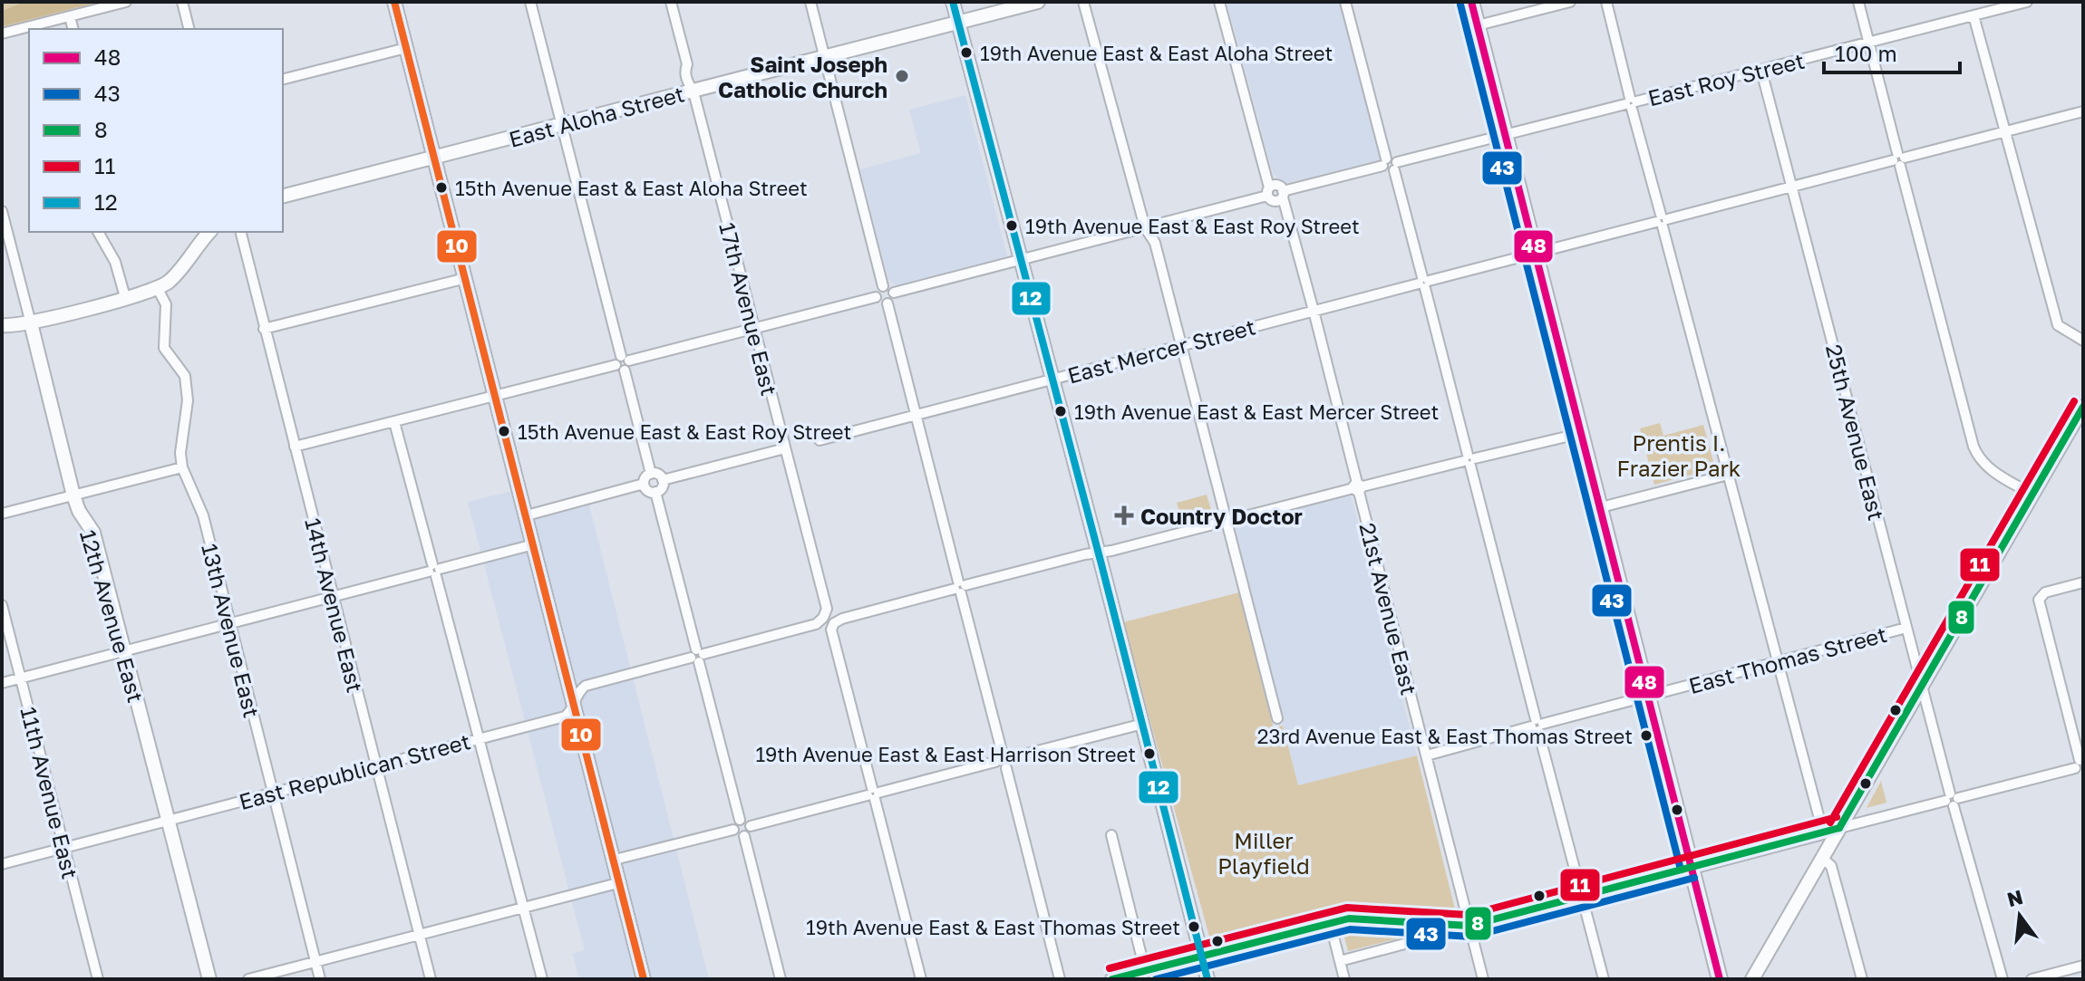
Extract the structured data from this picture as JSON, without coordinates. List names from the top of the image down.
{
  "streets": {
    "street": [
      "East Roy Street",
      "East Aloha Street",
      "17th Avenue East",
      "East Mercer Street",
      "25th Avenue East",
      "14th Avenue East",
      "21st Avenue East",
      "12th Avenue East",
      "13th Avenue East",
      "East Thomas Street",
      "East Republican Street",
      "11th Avenue East"
    ]
  },
  "crossings": [
    ["East Roy Street", "25th Avenue East"],
    ["East Aloha Street", "17th Avenue East"],
    ["17th Avenue East", "East Republican Street"],
    ["East Mercer Street", "25th Avenue East"],
    ["East Mercer Street", "21st Avenue East"],
    ["25th Avenue East", "East Thomas Street"],
    ["14th Avenue East", "East Republican Street"],
    ["21st Avenue East", "East Thomas Street"],
    ["12th Avenue East", "East Republican Street"],
    ["13th Avenue East", "East Republican Street"],
    ["East Republican Street", "11th Avenue East"]
  ],
  "parks": ["Prentis I. Frazier Park", "Miller Playfield"],
  "places": {
    "other": [
      "19th Avenue East & East Aloha Street",
      "Saint Joseph Catholic Church",
      "15th Avenue East & East Aloha Street",
      "19th Avenue East & East Roy Street",
      "19th Avenue East & East Mercer Street",
      "15th Avenue East & East Roy Street",
      "23rd Avenue East & East Thomas Street",
      "19th Avenue East & East Harrison Street",
      "19th Avenue East & East Thomas Street"
    ],
    "health": ["Country Doctor"]
  },
  "lines": [
    "transit line 48",
    "transit line 12",
    "transit line 10",
    "transit line 43",
    "transit line 11",
    "transit line 8"
  ],
  "legend": [
    "48",
    "43",
    "8",
    "11",
    "12"
  ],
  "scale_bar": "100 m",
  "north": "top"
}
